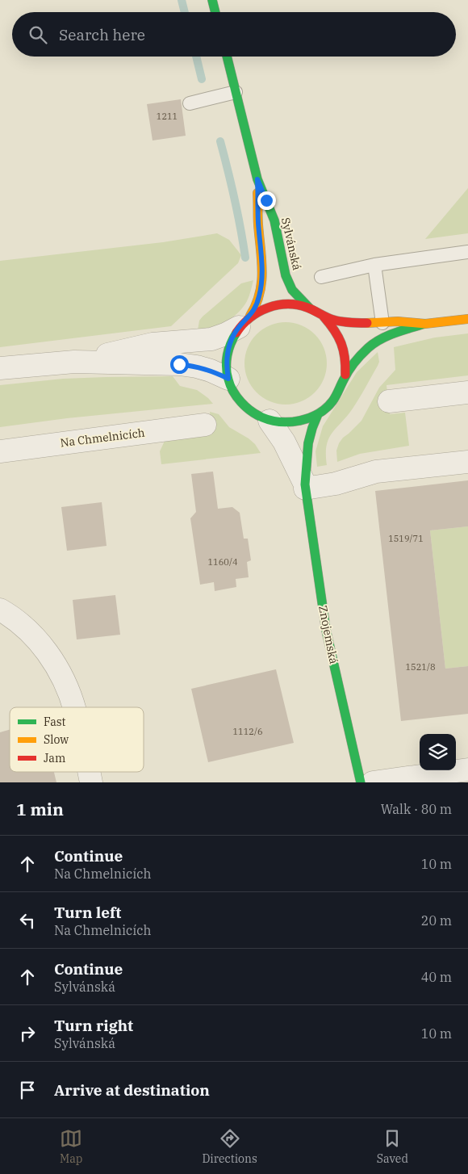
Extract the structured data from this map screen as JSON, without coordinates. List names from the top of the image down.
{
  "streets": {
    "street": ["Sylvánská", "Na Chmelnicích", "Znojemská"]
  },
  "crossings": [
    ["Sylvánská", "Znojemská"]
  ],
  "house_numbers": [
    "1211",
    "1519/71",
    "1160/4",
    "1521/8",
    "1112/6"
  ],
  "legend": ["Fast", "Slow", "Jam"],
  "page": {
    "search": "Search here",
    "heading": ["1 min", "Walk · 80 m"],
    "list": [
      ["Continue", "Na Chmelnicích", "10 m"],
      ["Turn left", "Na Chmelnicích", "20 m"],
      ["Continue", "Sylvánská", "40 m"],
      ["Turn right", "Sylvánská", "10 m"],
      "Arrive at destination"
    ],
    "nav": ["Map", "Directions", "Saved"]
  }
}
